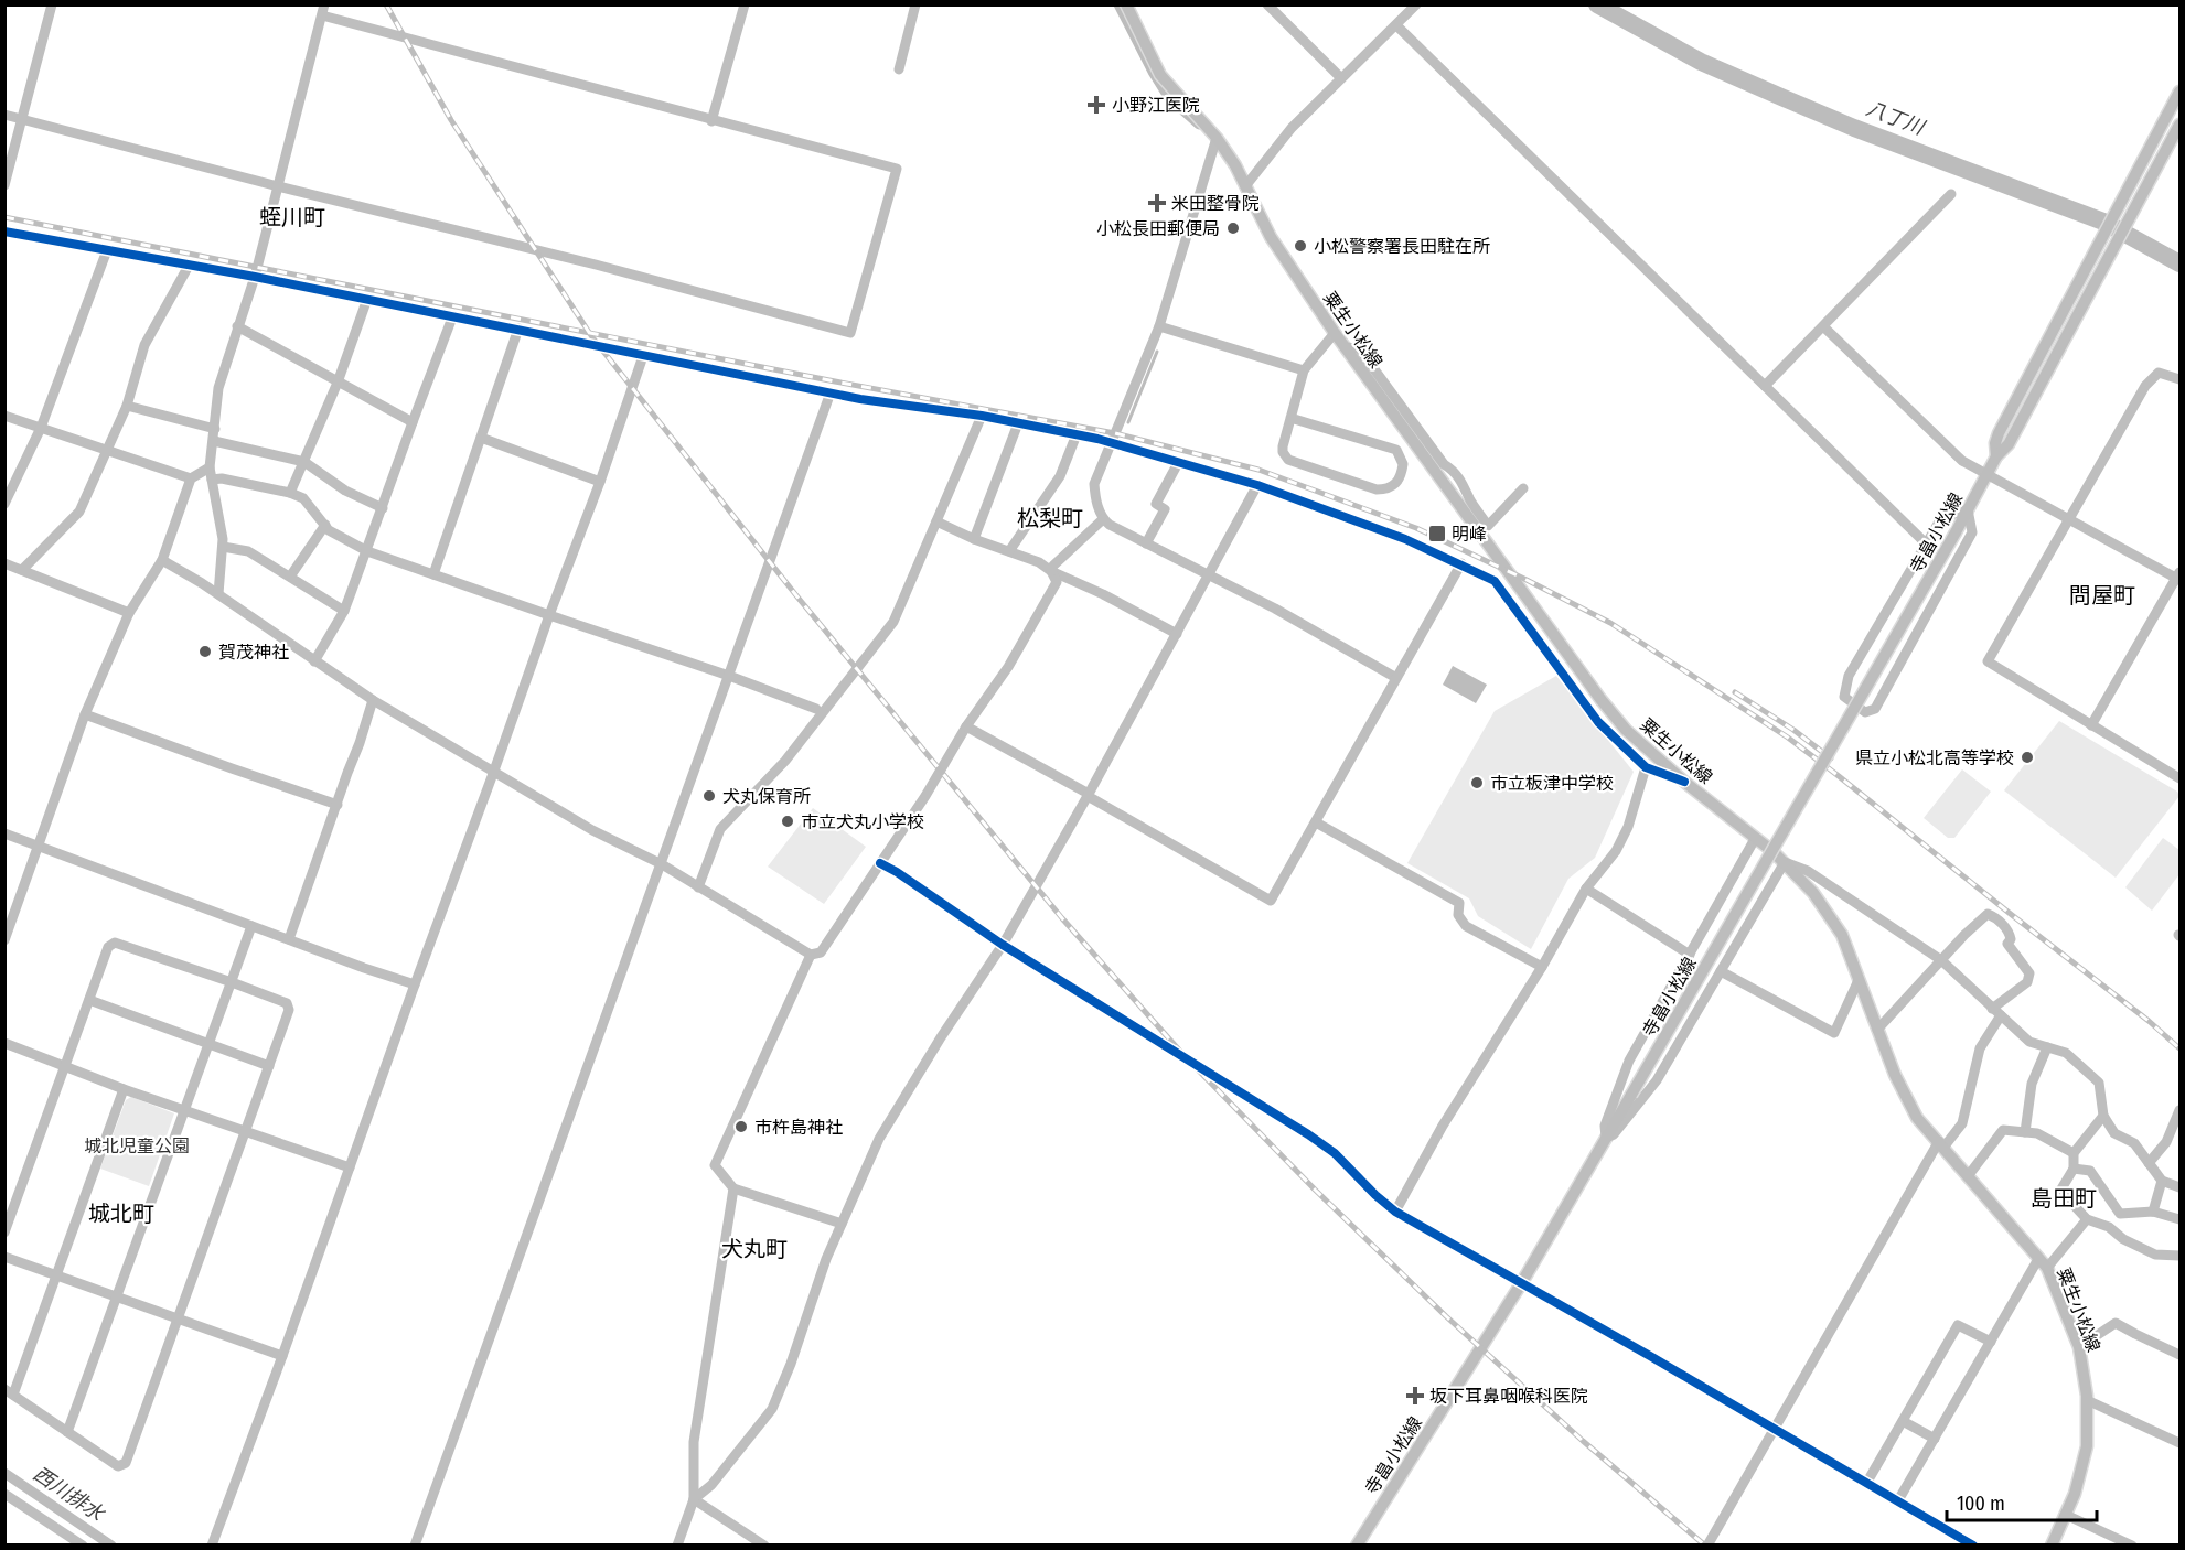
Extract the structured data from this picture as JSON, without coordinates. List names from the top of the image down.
{
  "streets": {
    "main road": ["粟生小松線", "寺畠小松線"]
  },
  "districts": [
    "蛭川町",
    "松梨町",
    "問屋町",
    "島田町",
    "城北町",
    "犬丸町"
  ],
  "water": ["八丁川", "西川排水"],
  "parks": ["城北児童公園"],
  "places": {
    "health": ["小野江医院", "米田整骨院", "坂下耳鼻咽喉科医院"],
    "other": [
      "小松長田郵便局",
      "小松警察署長田駐在所",
      "賀茂神社",
      "県立小松北高等学校",
      "市立板津中学校",
      "犬丸保育所",
      "市立犬丸小学校",
      "市杵島神社"
    ],
    "transit": ["明峰"]
  },
  "scale_bar": "100 m"
}
